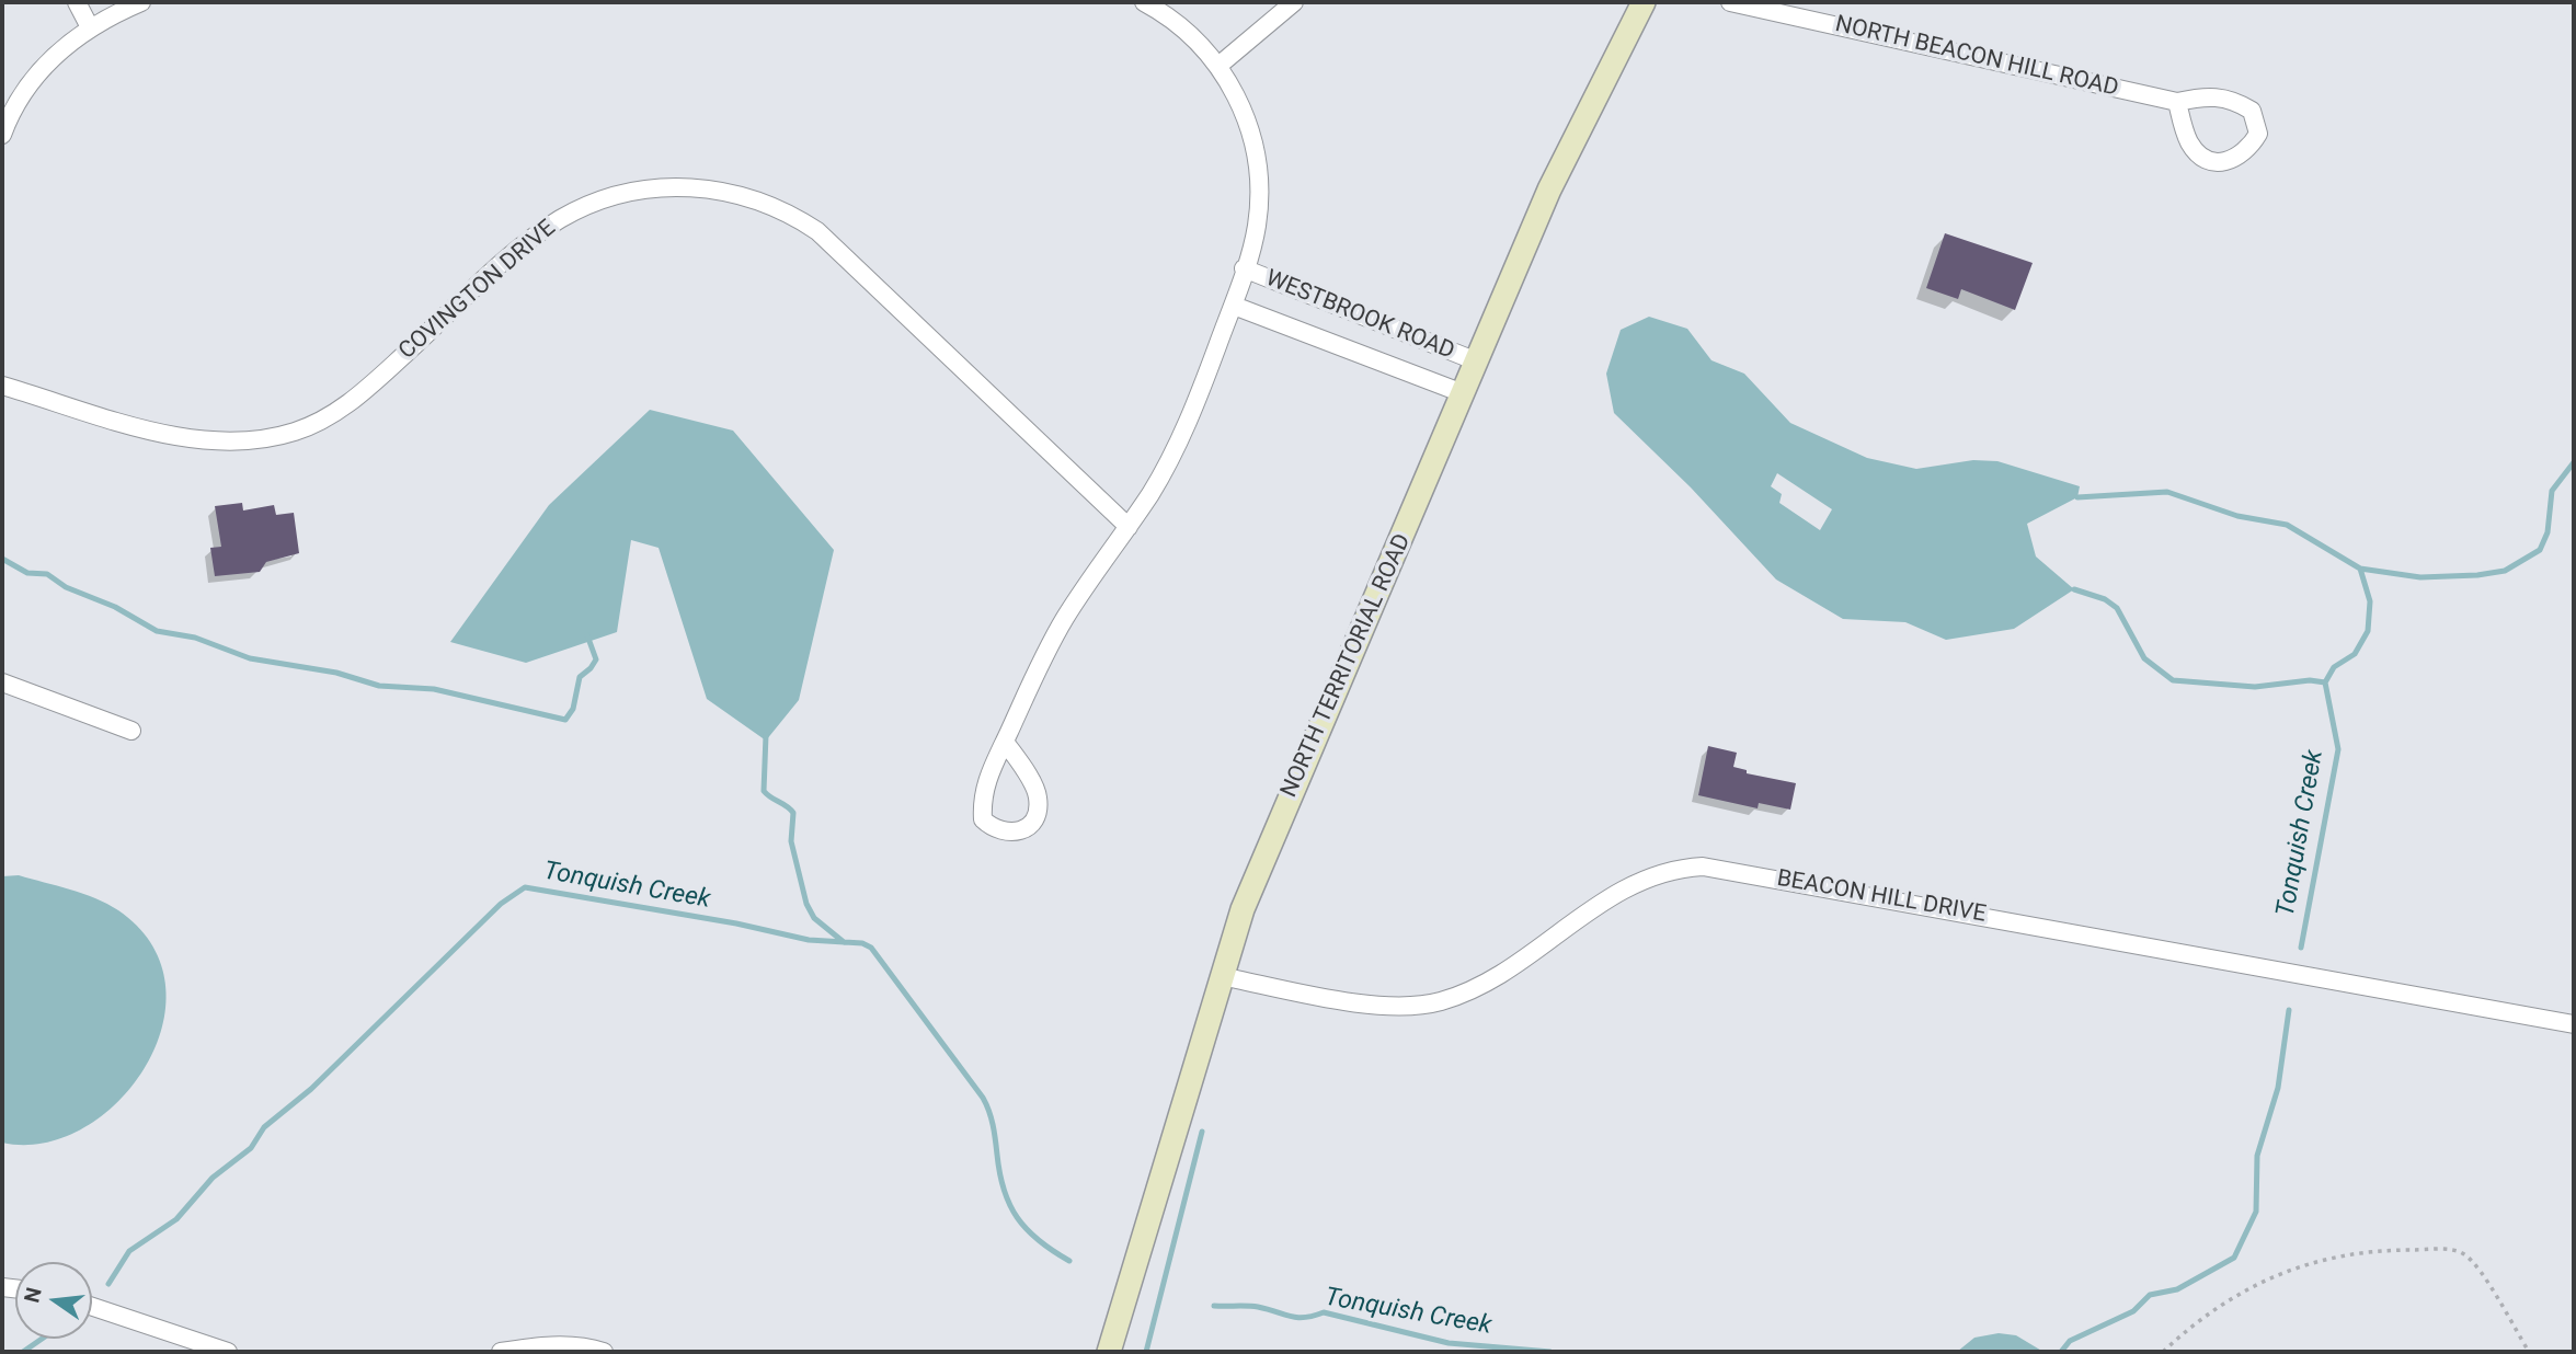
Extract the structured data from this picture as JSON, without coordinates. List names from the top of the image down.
{
  "streets": {
    "main road": ["NORTH TERRITORIAL ROAD"],
    "street": [
      "NORTH BEACON HILL ROAD",
      "COVINGTON DRIVE",
      "WESTBROOK ROAD",
      "BEACON HILL DRIVE"
    ]
  },
  "crossings": [
    ["COVINGTON DRIVE", "WESTBROOK ROAD"],
    ["WESTBROOK ROAD", "NORTH TERRITORIAL ROAD"],
    ["NORTH TERRITORIAL ROAD", "BEACON HILL DRIVE"]
  ],
  "water": ["Tonquish Creek"],
  "north": "left"
}
